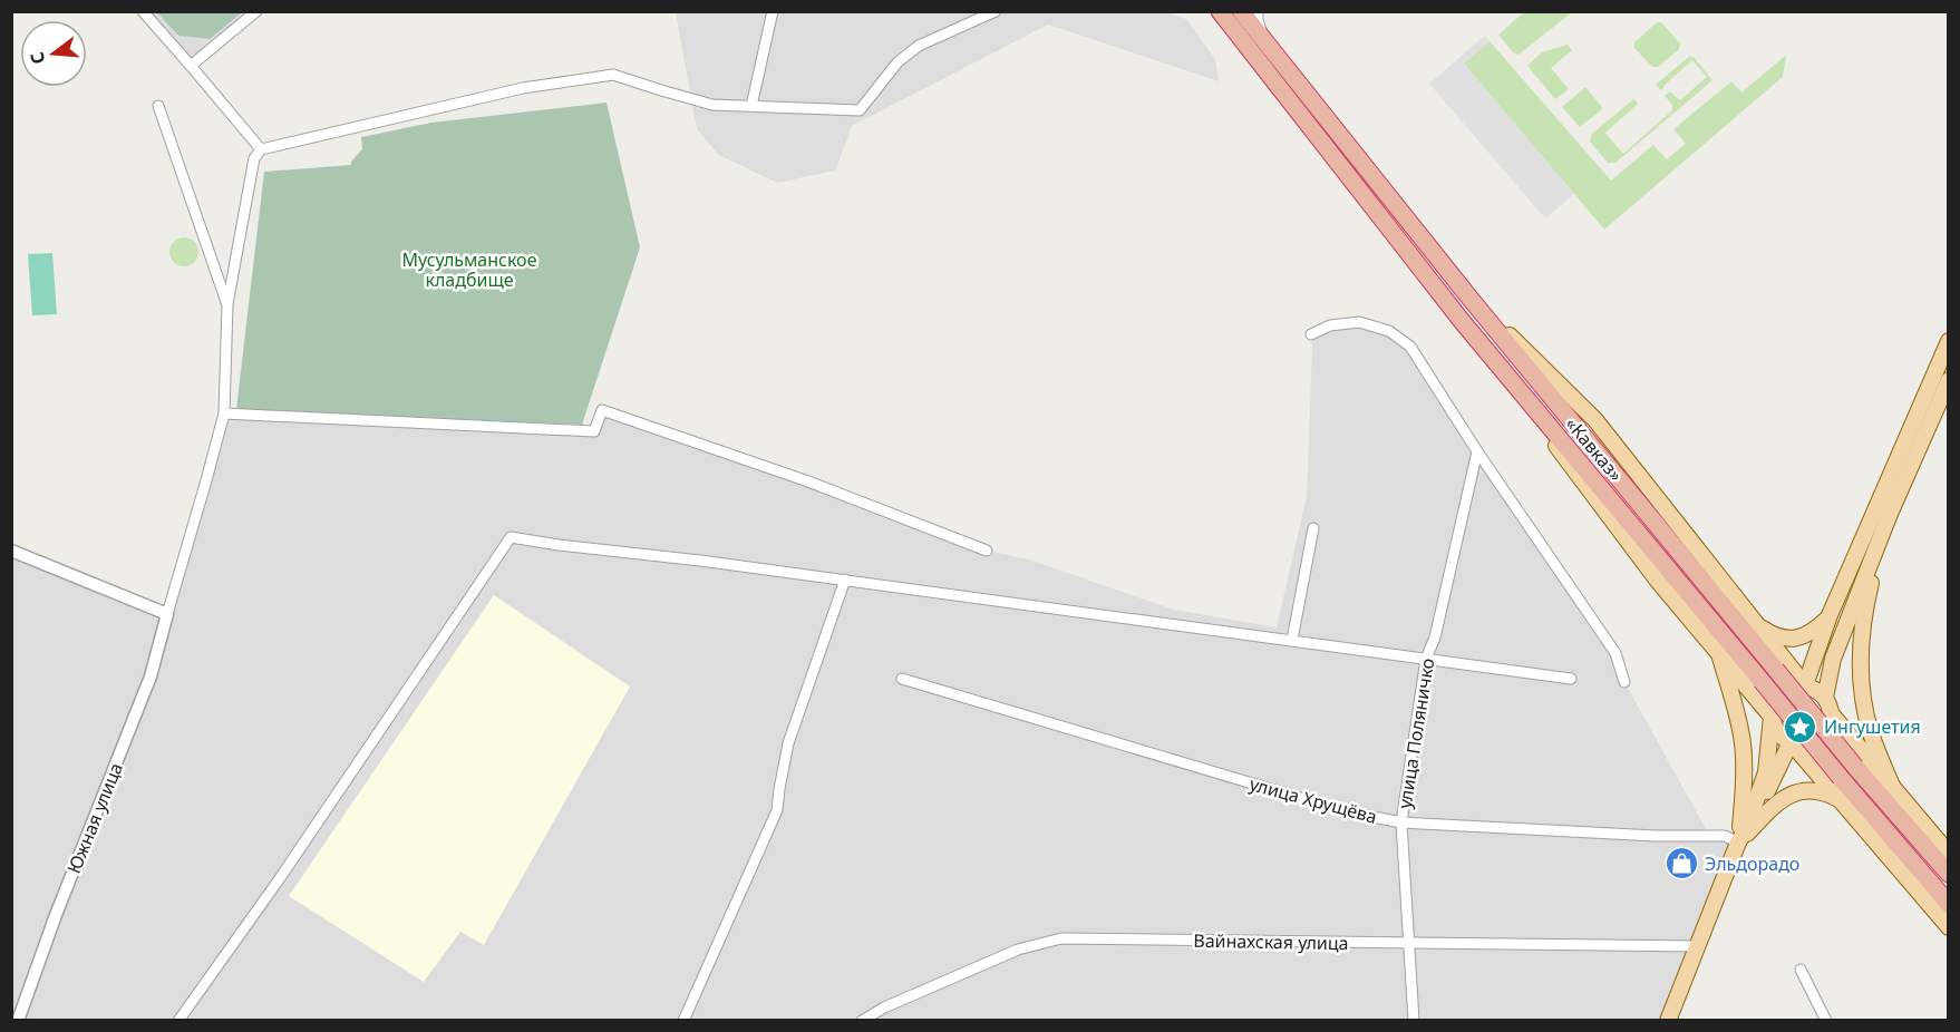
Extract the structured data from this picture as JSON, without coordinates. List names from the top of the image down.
{
  "streets": {
    "highway": ["«Кавказ»"],
    "street": [
      "улица Поляничко",
      "улица Хрущёва",
      "Южная улица",
      "Вайнахская улица"
    ]
  },
  "crossings": [
    ["улица Поляничко", "улица Хрущёва"],
    ["улица Поляничко", "Вайнахская улица"]
  ],
  "parks": ["Мусульманское кладбище"],
  "places": {
    "place": ["Ингушетия"],
    "shop": ["Эльдорадо"]
  },
  "north": "left"
}
